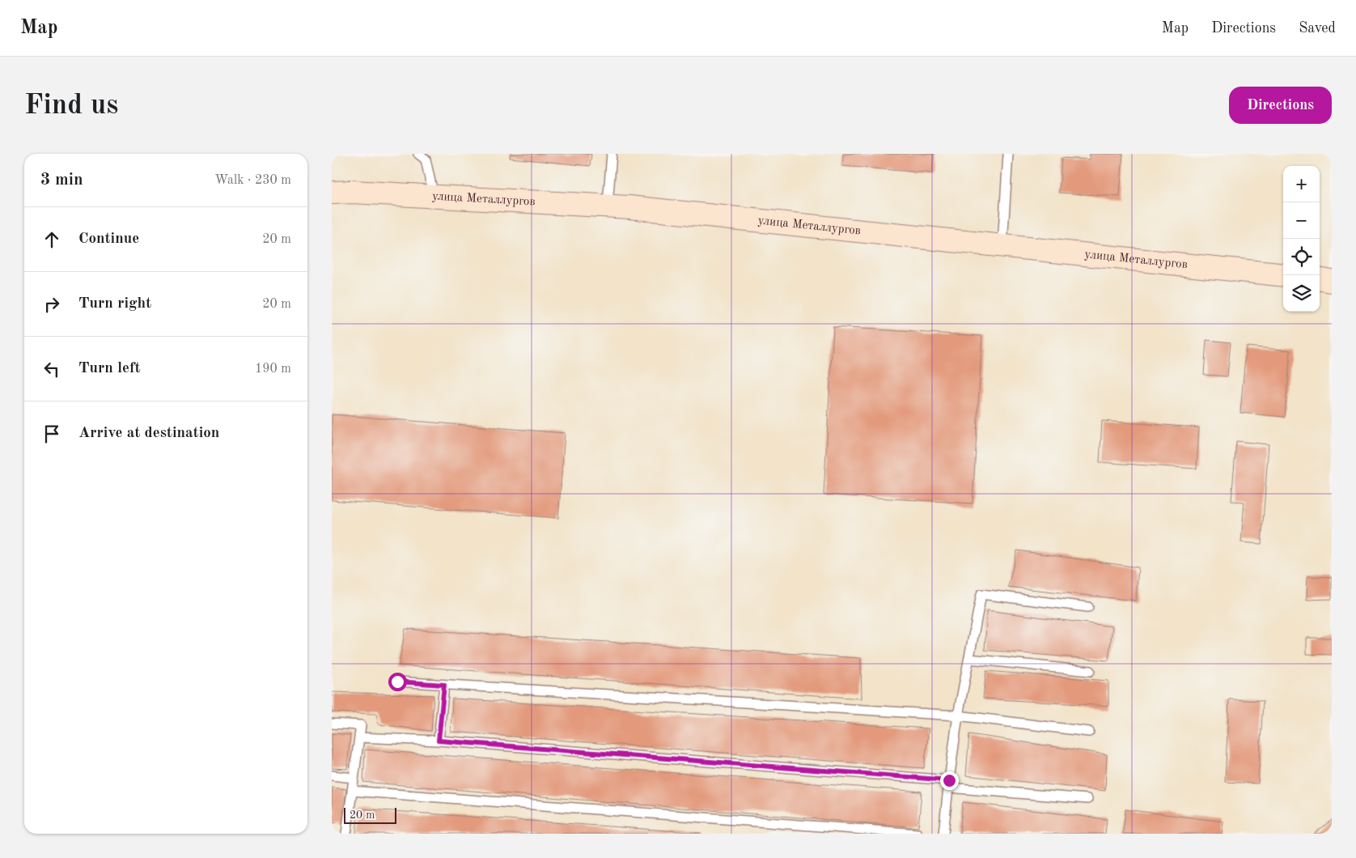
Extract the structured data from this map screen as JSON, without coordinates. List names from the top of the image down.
{
  "streets": {
    "main road": ["улица Металлургов"]
  },
  "scale_bar": "20 m",
  "page": {
    "header": "Map",
    "nav": ["Map", "Directions", "Saved"],
    "buttons": "Directions",
    "title": "Find us",
    "heading": ["3 min", "Walk · 230 m"],
    "map_buttons": ["+", "−"],
    "list": [
      ["Continue", "20 m"],
      ["Turn right", "20 m"],
      ["Turn left", "190 m"],
      "Arrive at destination"
    ],
    "scale": "20 m"
  }
}
